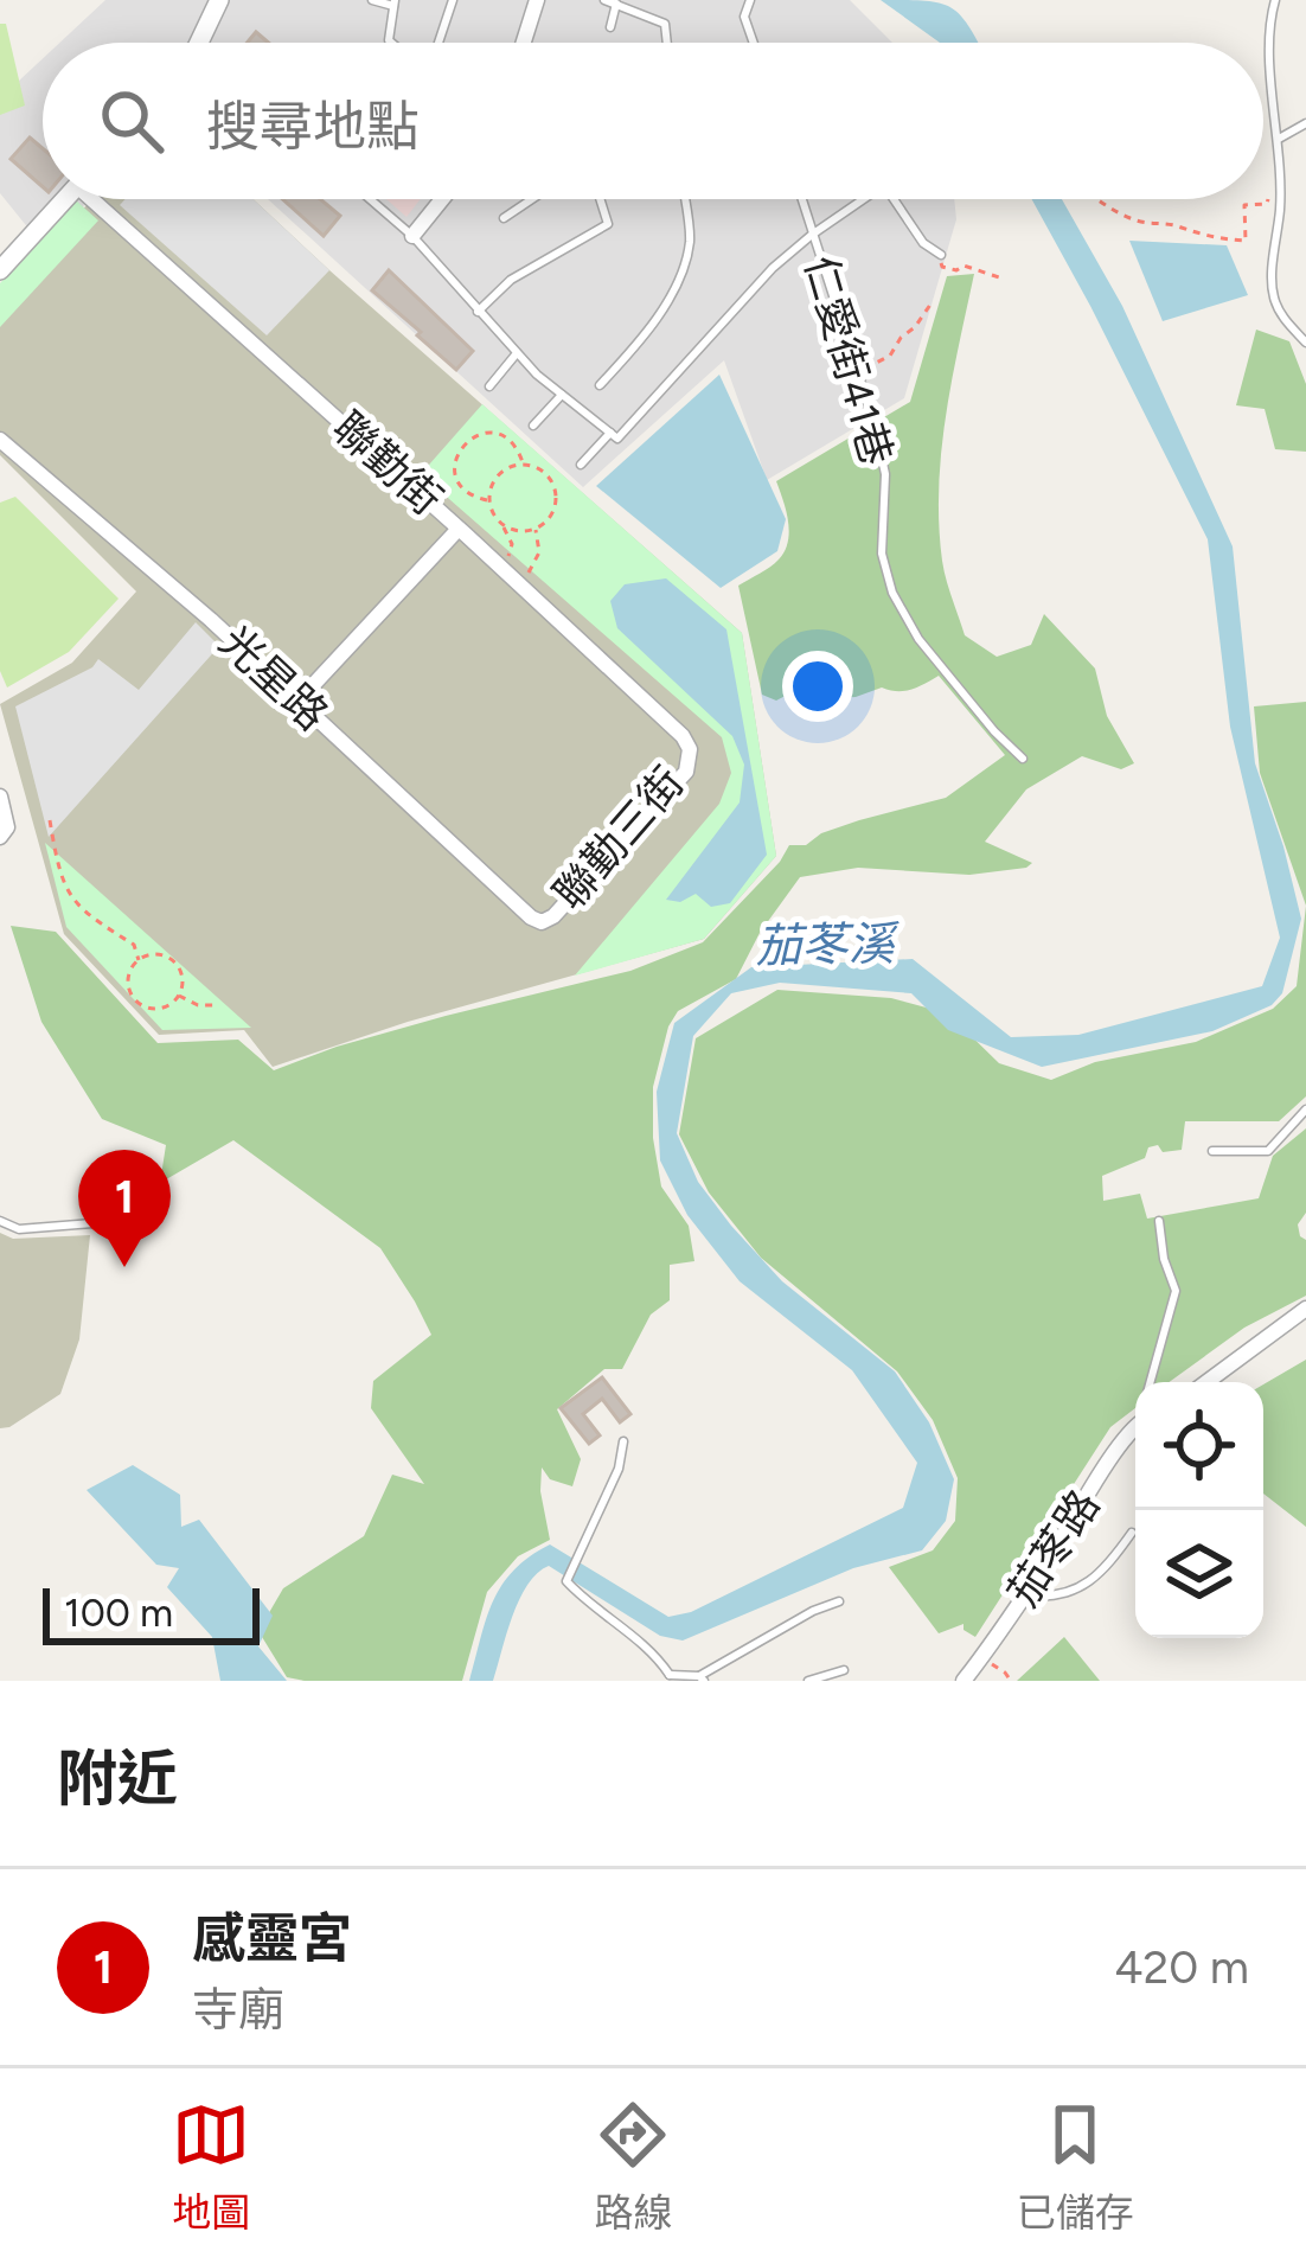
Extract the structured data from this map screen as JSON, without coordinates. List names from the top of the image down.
{
  "streets": {
    "street": [
      "聯勤街",
      "光星路",
      "聯勤三街",
      "茄苳路"
    ],
    "lane": ["仁愛街41巷"]
  },
  "crossings": [
    ["聯勤街", "聯勤三街"],
    ["光星路", "聯勤三街"]
  ],
  "water": ["茄苳溪"],
  "scale_bar": "100 m",
  "page": {
    "search": "搜尋地點",
    "pins": "1",
    "scale": "100 m",
    "heading": "附近",
    "list": [
      {
        "mark": "1",
        "name": "感靈宮",
        "note": "寺廟",
        "value": "420 m"
      }
    ],
    "nav": ["地圖", "路線", "已儲存"]
  }
}
